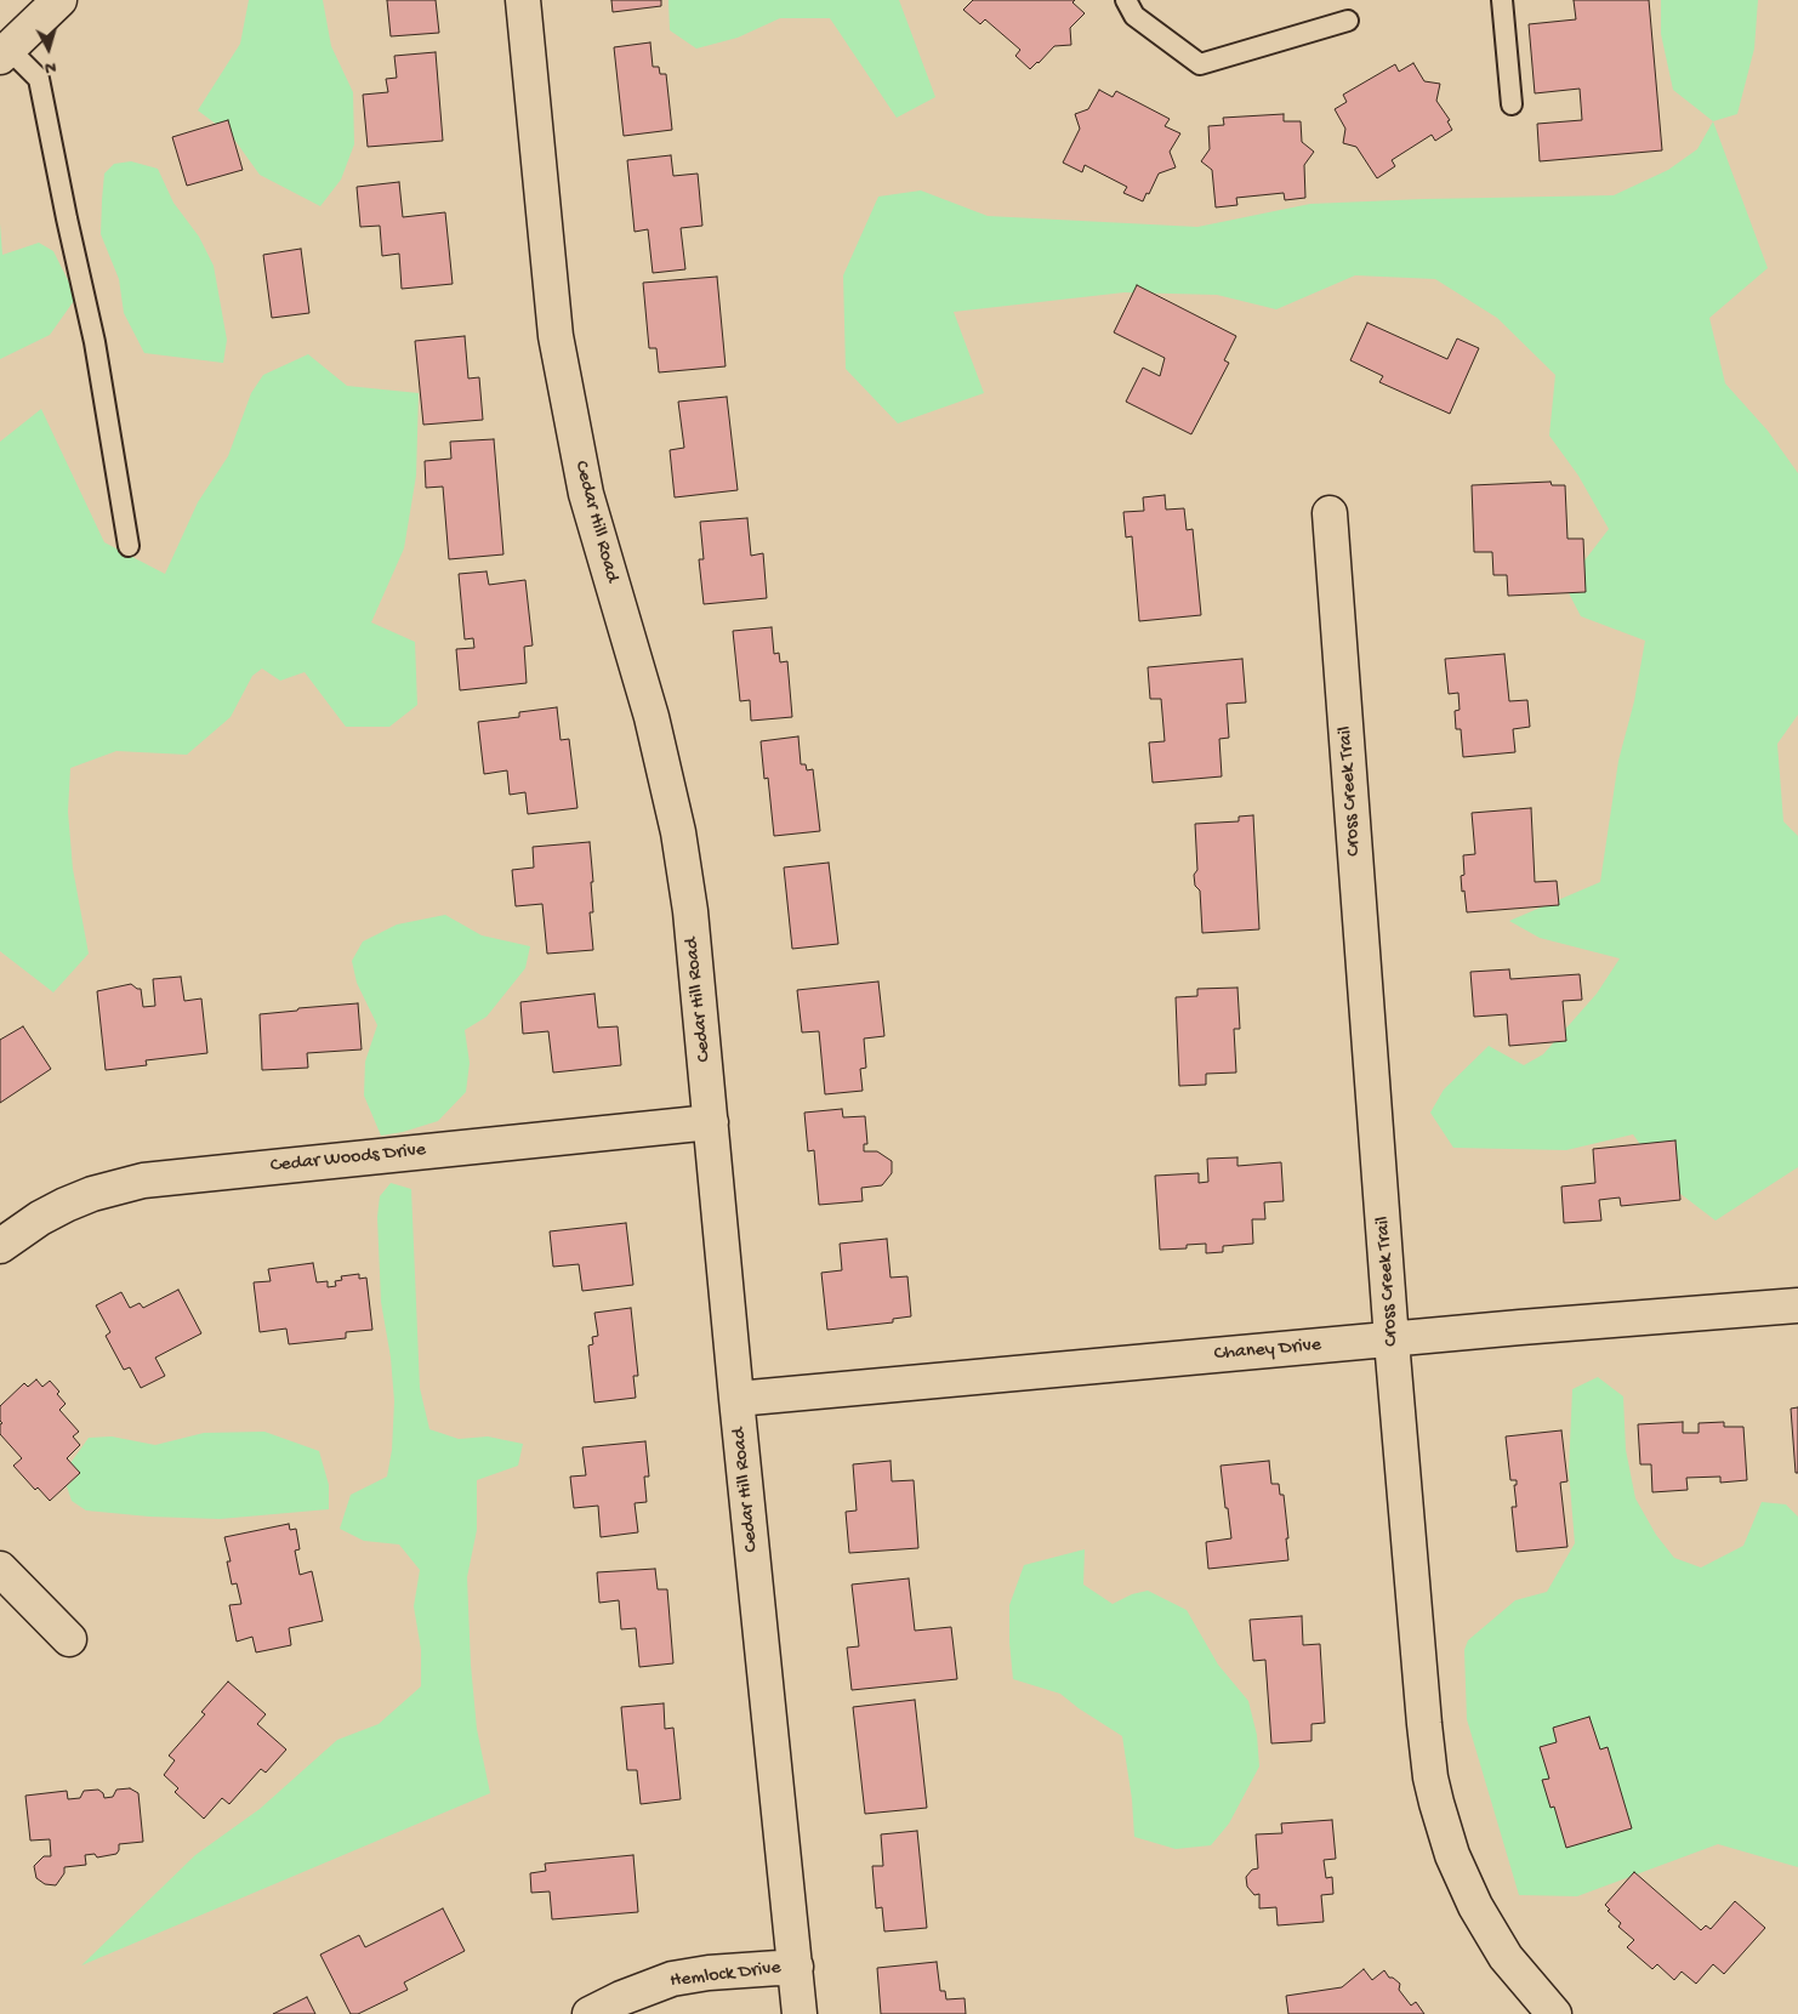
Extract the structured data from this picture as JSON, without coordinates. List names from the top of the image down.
{
  "streets": {
    "street": [
      "Cedar Hill Road",
      "Cross Creek Trail",
      "Cedar Woods Drive",
      "Chaney Drive",
      "Hemlock Drive"
    ]
  },
  "crossings": [
    ["Cedar Hill Road", "Cedar Woods Drive"],
    ["Cedar Hill Road", "Chaney Drive"],
    ["Cedar Hill Road", "Hemlock Drive"],
    ["Cross Creek Trail", "Chaney Drive"]
  ],
  "north": "bottom"
}
